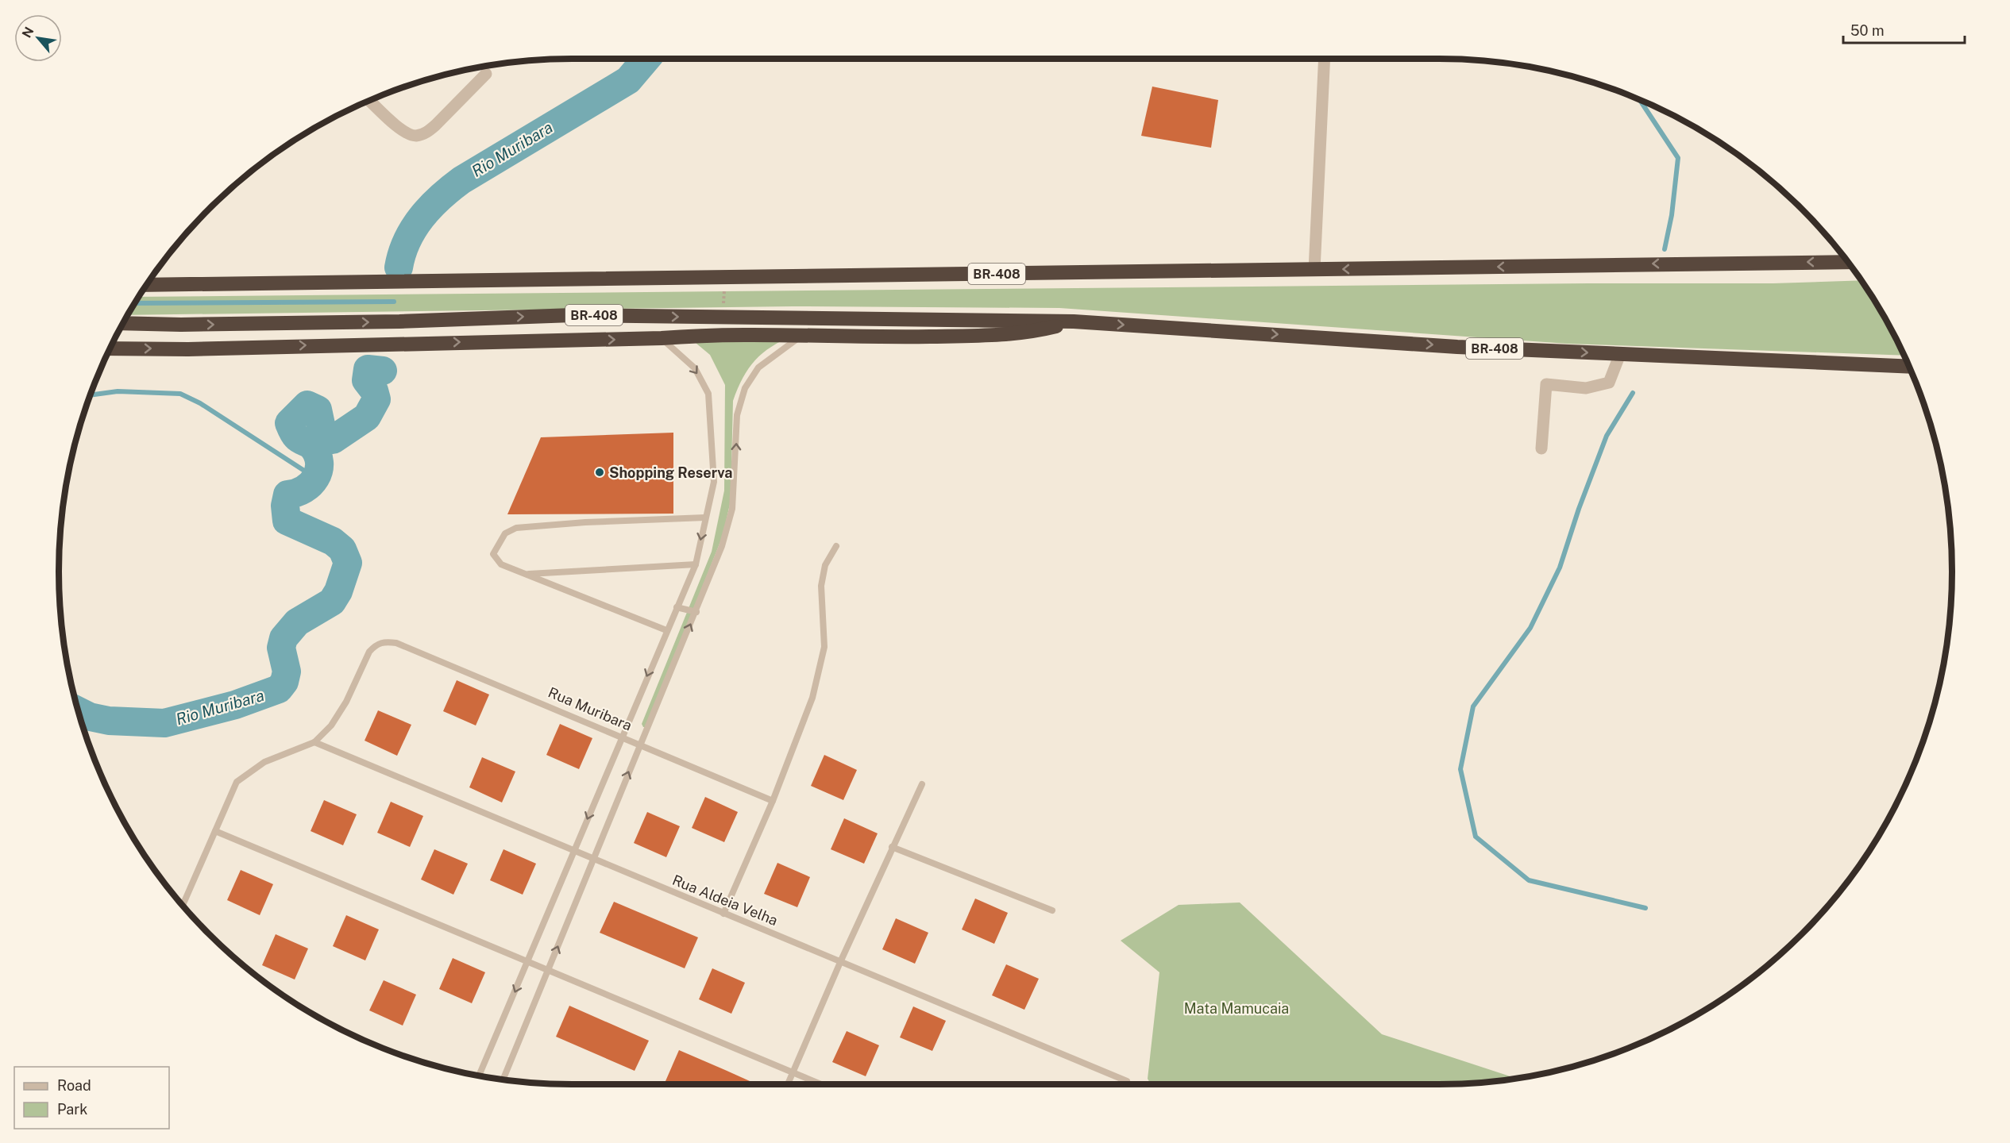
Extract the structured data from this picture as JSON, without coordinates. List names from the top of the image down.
{
  "streets": {
    "highway": ["BR-408"],
    "lane": ["Rua Muribara", "Rua Aldeia Velha"]
  },
  "crossings": [
    ["Rua Muribara", "Rua Aldeia Velha"]
  ],
  "water": ["Rio Muribara"],
  "parks": ["Mata Mamucaia"],
  "places": ["Shopping Reserva"],
  "legend": ["Road", "Park"],
  "scale_bar": "50 m",
  "north": "top left"
}
